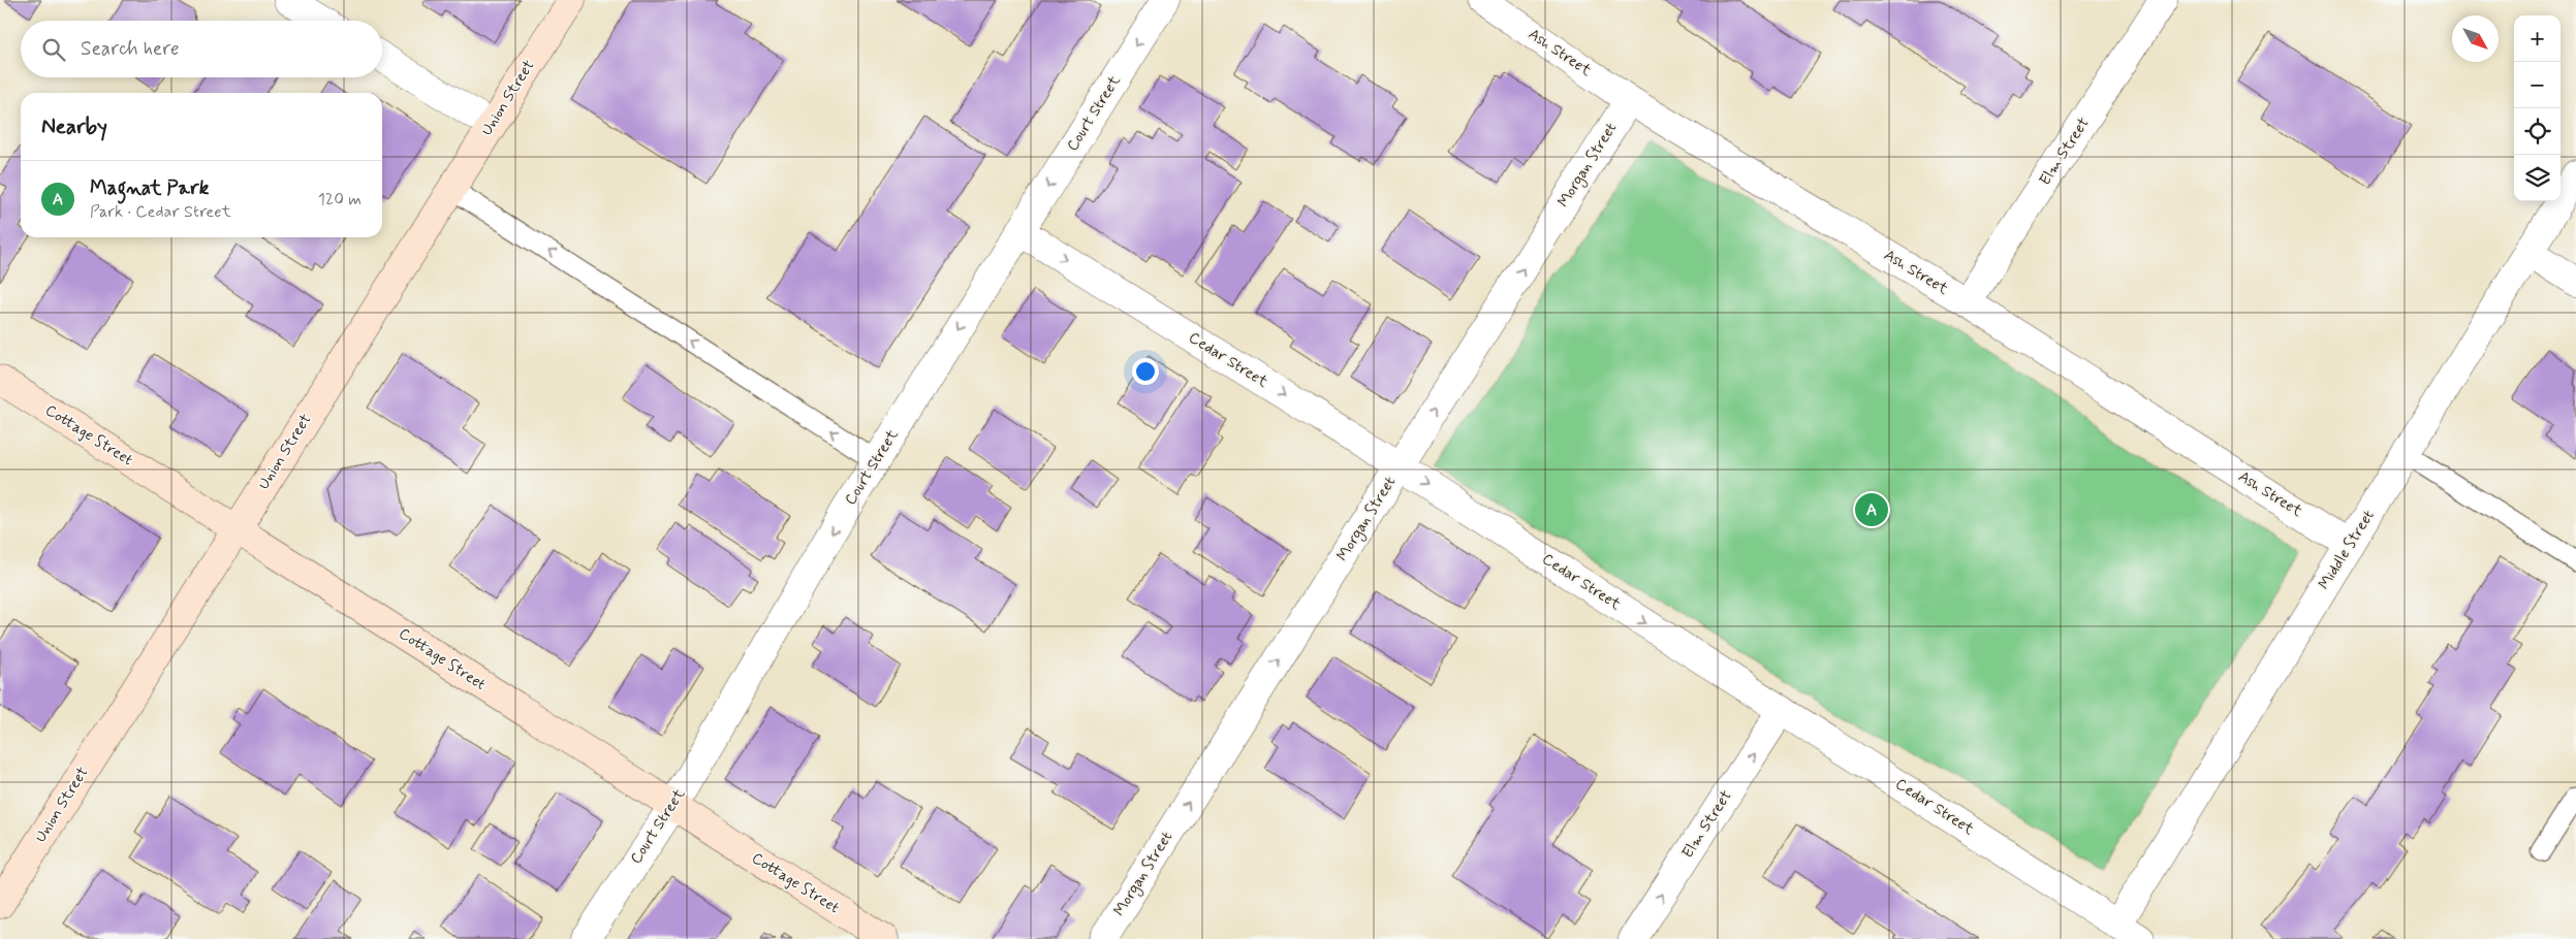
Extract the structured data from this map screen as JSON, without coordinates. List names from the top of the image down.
{
  "streets": {
    "main road": ["Union Street", "Cottage Street"],
    "street": [
      "Ash Street",
      "Court Street",
      "Elm Street",
      "Morgan Street",
      "Cedar Street",
      "Middle Street"
    ]
  },
  "crossings": [
    ["Ash Street", "Elm Street"],
    ["Ash Street", "Morgan Street"],
    ["Ash Street", "Middle Street"],
    ["Union Street", "Cottage Street"],
    ["Court Street", "Cedar Street"],
    ["Court Street", "Cottage Street"],
    ["Elm Street", "Cedar Street"],
    ["Morgan Street", "Cedar Street"],
    ["Cedar Street", "Middle Street"]
  ],
  "one_way": [
    "Court Street",
    "Elm Street",
    "Morgan Street",
    "Cedar Street"
  ],
  "north": "bottom right",
  "page": {
    "map_buttons": ["+", "−"],
    "search": "Search here",
    "heading": "Nearby",
    "list": [
      {
        "mark": "A",
        "name": "Magnat Park",
        "note": "Park · Cedar Street",
        "value": "120 m"
      }
    ],
    "pins": "A"
  }
}
